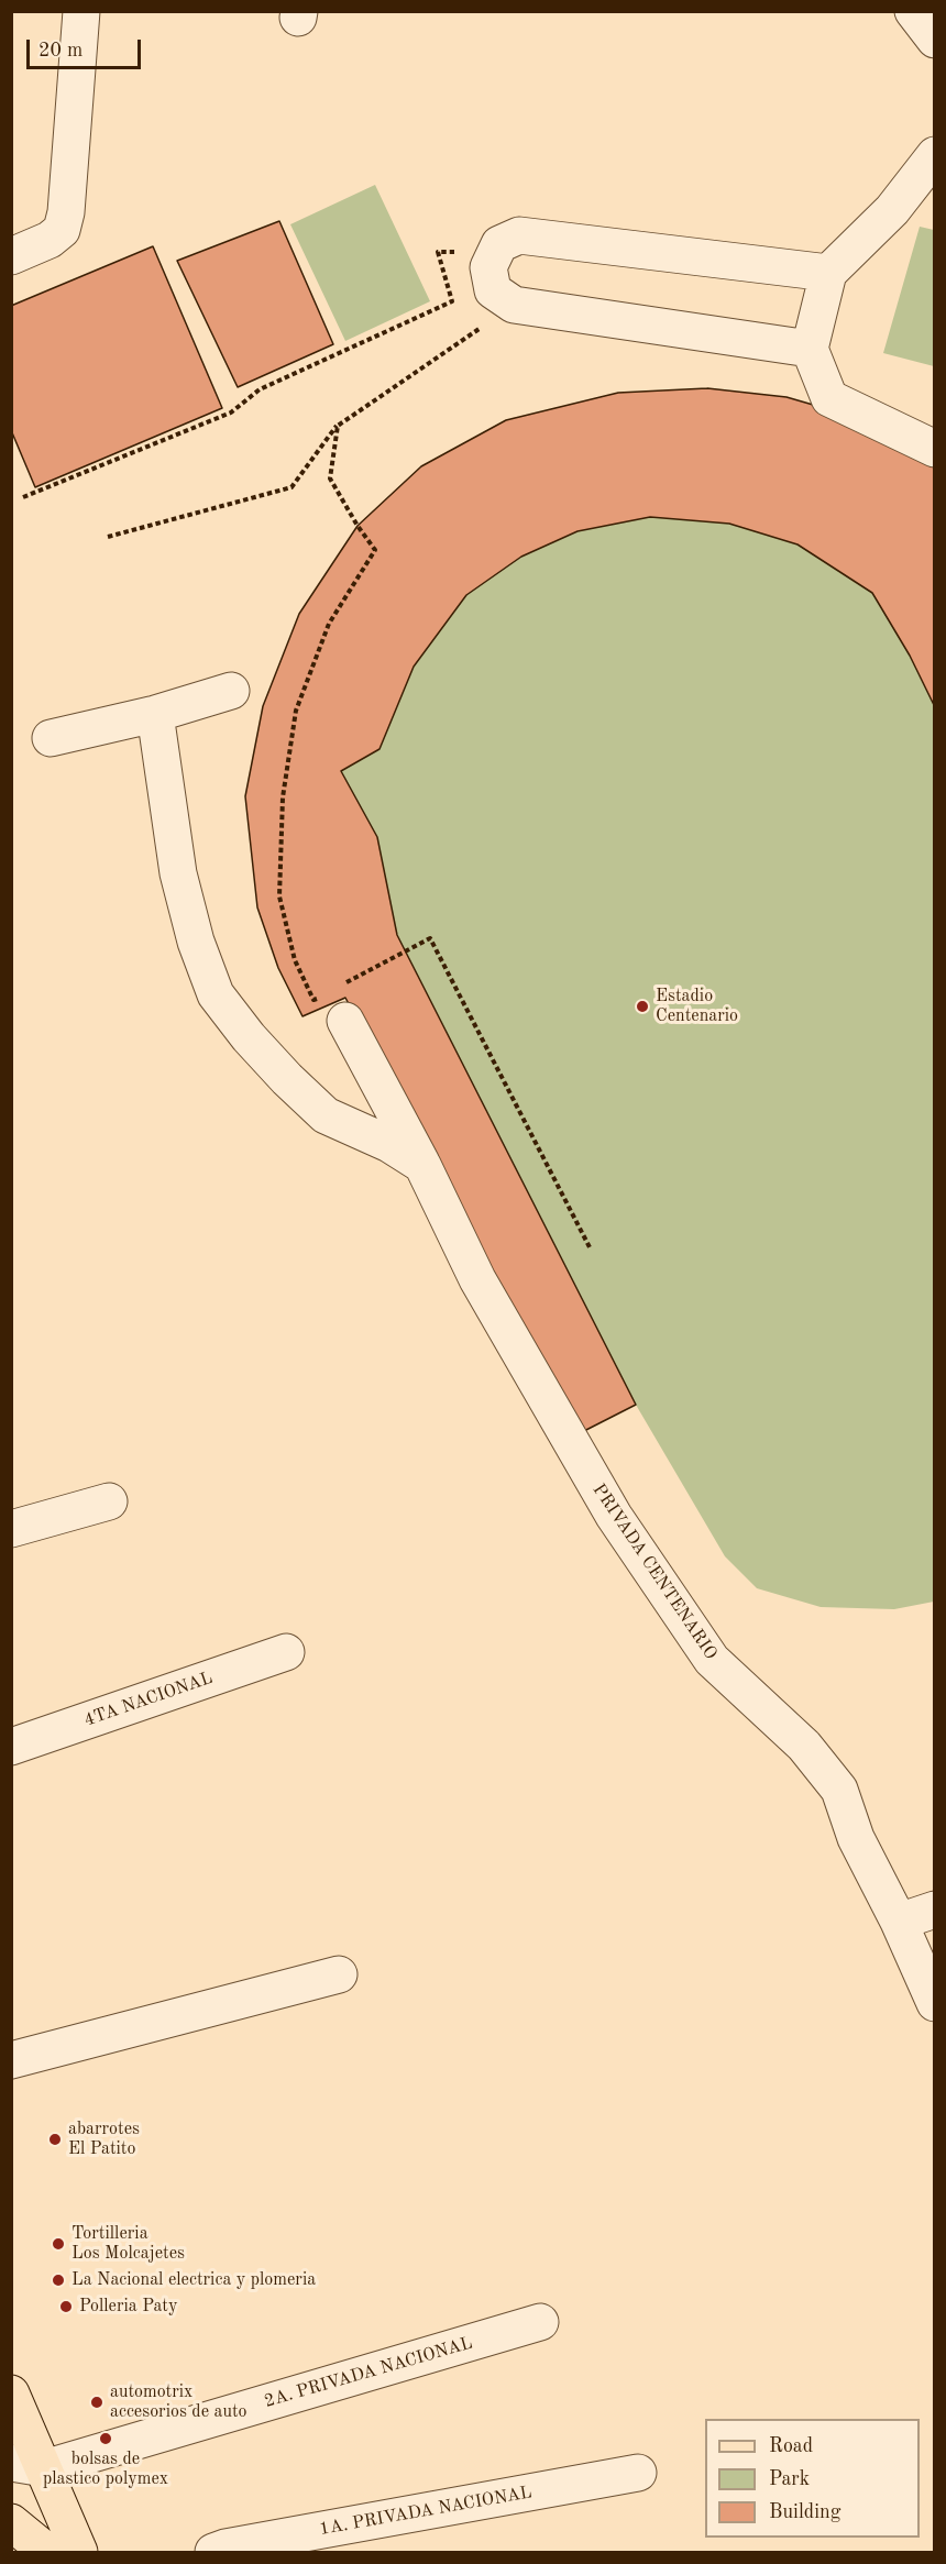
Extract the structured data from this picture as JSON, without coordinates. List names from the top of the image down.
{
  "streets": {
    "street": [
      "PRIVADA CENTENARIO",
      "4TA NACIONAL",
      "2A. PRIVADA NACIONAL",
      "1A. PRIVADA NACIONAL"
    ]
  },
  "places": [
    "Estadio Centenario",
    "abarrotes El Patito",
    "Tortilleria Los Molcajetes",
    "La Nacional electrica y plomeria",
    "Polleria Paty",
    "automotrix accesorios de auto",
    "bolsas de plastico polymex"
  ],
  "legend": ["Road", "Park", "Building"],
  "scale_bar": "20 m"
}
